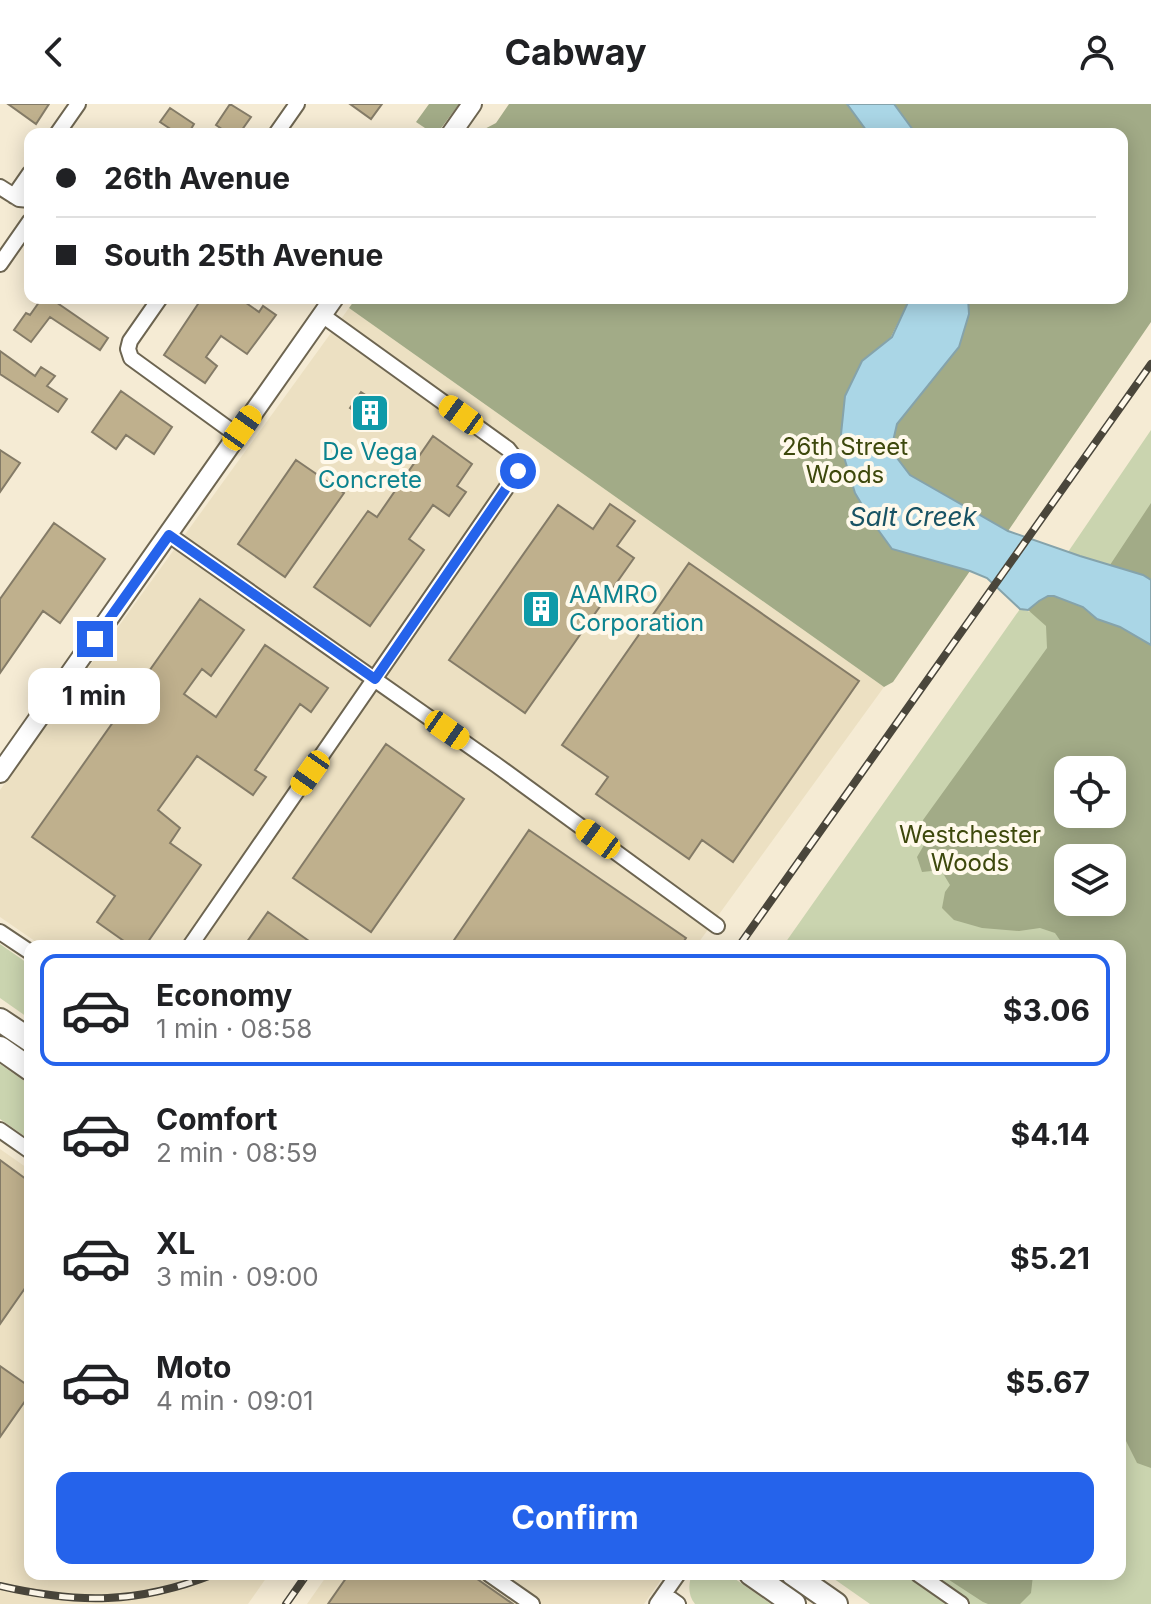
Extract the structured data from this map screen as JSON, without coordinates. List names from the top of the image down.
{
  "water": ["Salt Creek"],
  "parks": ["26th Street Woods", "Westchester Woods"],
  "places": {
    "building": ["De Vega Concrete", "AAMRO Corporation"]
  },
  "page": {
    "header": "Cabway",
    "banner": ["26th Avenue", "South 25th Avenue"],
    "bubble": "1 min",
    "list": [
      {
        "name": "Economy",
        "note": "1 min · 08:58",
        "value": "$3.06"
      },
      {
        "name": "Comfort",
        "note": "2 min · 08:59",
        "value": "$4.14"
      },
      {
        "name": "XL",
        "note": "3 min · 09:00",
        "value": "$5.21"
      },
      {
        "name": "Moto",
        "note": "4 min · 09:01",
        "value": "$5.67"
      }
    ],
    "buttons": "Confirm"
  }
}
